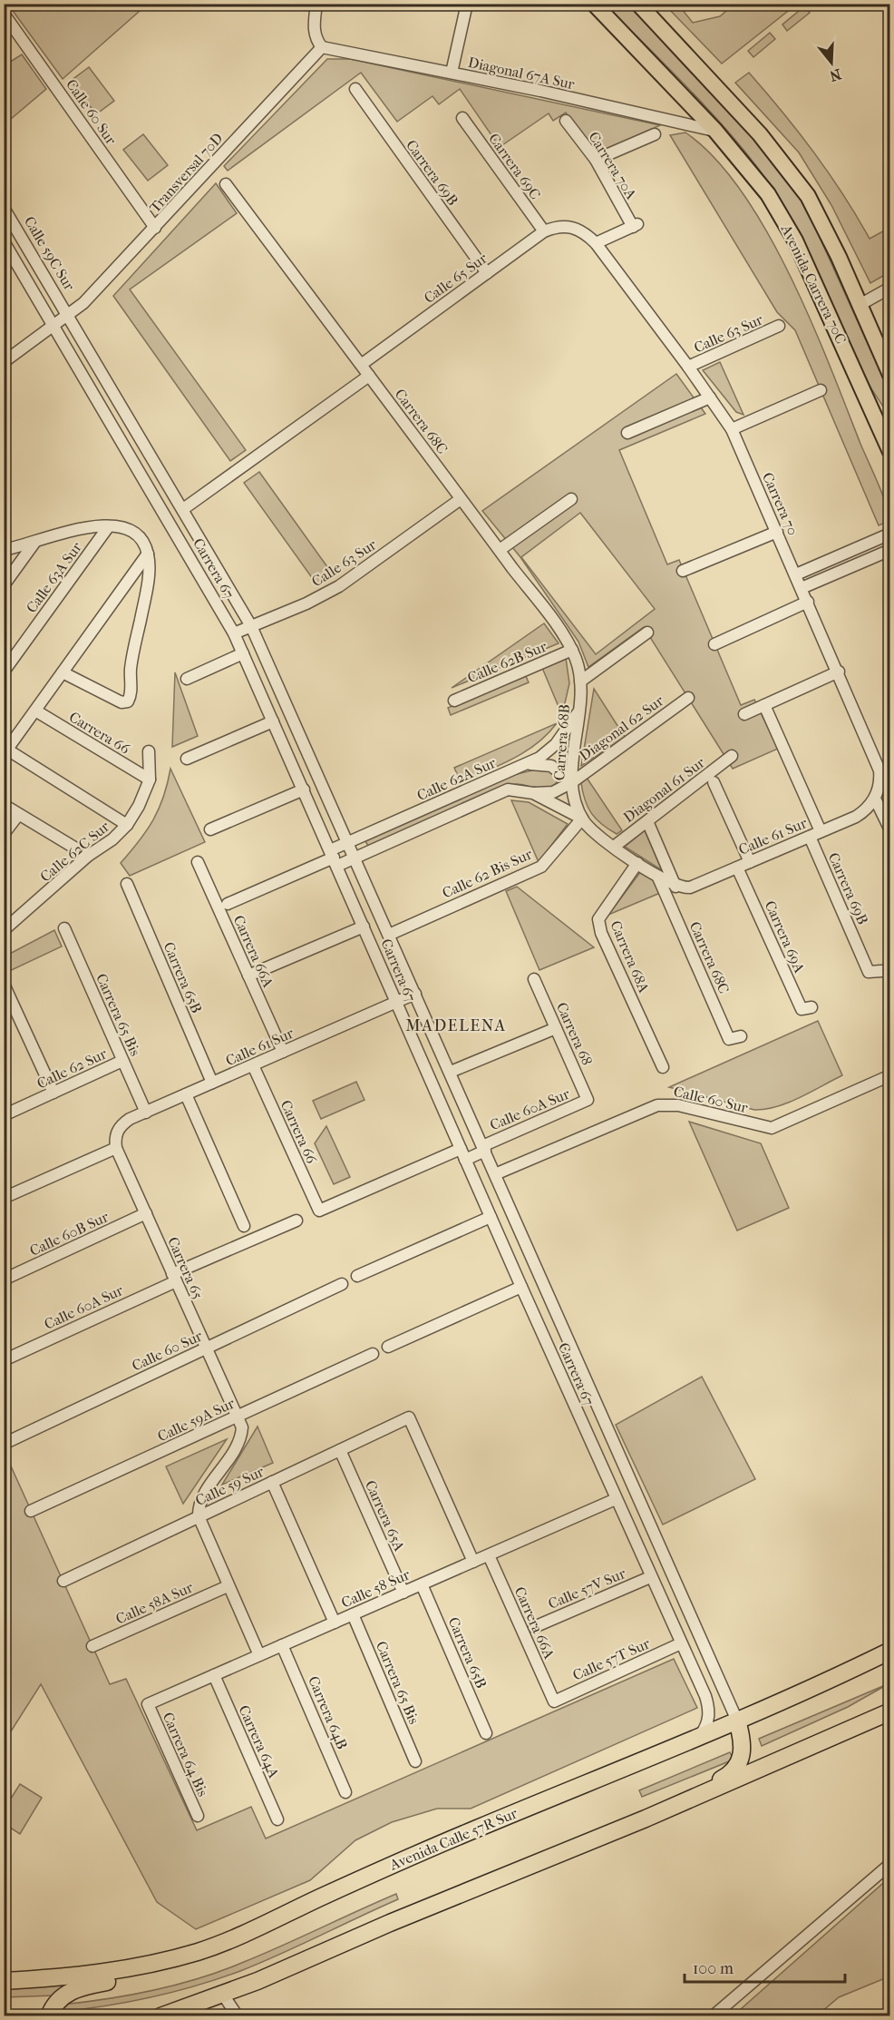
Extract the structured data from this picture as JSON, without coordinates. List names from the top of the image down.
{
  "streets": {
    "highway": ["Avenida Calle 57R Sur"],
    "main road": ["Avenida Carrera 70C"],
    "street": [
      "Diagonal 67A Sur",
      "Calle 60 Sur",
      "Carrera 70A",
      "Carrera 69C",
      "Transversal 70D",
      "Carrera 69B",
      "Calle 59C Sur",
      "Calle 65 Sur",
      "Calle 63 Sur",
      "Carrera 68C",
      "Carrera 70",
      "Carrera 67",
      "Calle 63A Sur",
      "Calle 62B Sur",
      "Diagonal 62 Sur",
      "Carrera 66",
      "Carrera 68B",
      "Calle 62A Sur",
      "Diagonal 61 Sur",
      "Calle 61 Sur",
      "Calle 62C Sur",
      "Calle 62 Bis Sur",
      "Carrera 69A",
      "Carrera 66A",
      "Carrera 68A",
      "Carrera 65B",
      "Carrera 65 Bis",
      "Carrera 68",
      "Calle 62 Sur",
      "Calle 60A Sur",
      "Calle 60B Sur",
      "Carrera 65",
      "Calle 59A Sur",
      "Calle 59 Sur",
      "Carrera 65A",
      "Calle 58 Sur",
      "Calle 57V Sur",
      "Calle 58A Sur",
      "Calle 57T Sur",
      "Carrera 64B",
      "Carrera 64A",
      "Carrera 64 Bis"
    ]
  },
  "crossings": [
    ["Diagonal 67A Sur", "Transversal 70D"],
    ["Diagonal 67A Sur", "Avenida Carrera 70C"],
    ["Calle 60 Sur", "Transversal 70D"],
    ["Calle 60 Sur", "Carrera 67"],
    ["Calle 60 Sur", "Carrera 65"],
    ["Carrera 70A", "Carrera 70"],
    ["Carrera 69C", "Calle 65 Sur"],
    ["Transversal 70D", "Calle 59C Sur"],
    ["Transversal 70D", "Carrera 67"],
    ["Carrera 69B", "Calle 65 Sur"],
    ["Carrera 69B", "Calle 61 Sur"],
    ["Calle 59C Sur", "Carrera 67"],
    ["Calle 65 Sur", "Carrera 68C"],
    ["Calle 65 Sur", "Carrera 70"],
    ["Calle 63 Sur", "Carrera 68C"],
    ["Calle 63 Sur", "Carrera 70"],
    ["Calle 63 Sur", "Carrera 67"],
    ["Carrera 68C", "Calle 62B Sur"],
    ["Carrera 68C", "Carrera 68B"],
    ["Carrera 70", "Calle 61 Sur"],
    ["Carrera 67", "Carrera 66"],
    ["Carrera 67", "Calle 62A Sur"],
    ["Carrera 67", "Calle 61 Sur"],
    ["Carrera 67", "Calle 62 Bis Sur"],
    ["Carrera 67", "Calle 60A Sur"],
    ["Carrera 67", "Calle 58 Sur"],
    ["Carrera 67", "Calle 57V Sur"],
    ["Carrera 67", "Calle 57T Sur"],
    ["Carrera 67", "Avenida Calle 57R Sur"],
    ["Diagonal 62 Sur", "Carrera 68B"],
    ["Diagonal 62 Sur", "Calle 62A Sur"],
    ["Carrera 66", "Calle 61 Sur"],
    ["Carrera 66", "Calle 62C Sur"],
    ["Carrera 68B", "Calle 62A Sur"],
    ["Carrera 68B", "Diagonal 61 Sur"],
    ["Carrera 68B", "Calle 61 Sur"],
    ["Carrera 68B", "Calle 62 Bis Sur"],
    ["Carrera 68B", "Carrera 68A"],
    ["Calle 62A Sur", "Calle 62 Bis Sur"],
    ["Calle 61 Sur", "Carrera 69A"],
    ["Calle 61 Sur", "Carrera 66A"],
    ["Calle 61 Sur", "Carrera 65B"],
    ["Calle 61 Sur", "Carrera 65 Bis"],
    ["Calle 61 Sur", "Carrera 65"],
    ["Carrera 66A", "Calle 58 Sur"],
    ["Carrera 66A", "Calle 57T Sur"],
    ["Carrera 65B", "Calle 58 Sur"],
    ["Carrera 65 Bis", "Calle 62 Sur"],
    ["Carrera 65 Bis", "Calle 58 Sur"],
    ["Carrera 68", "Calle 60A Sur"],
    ["Calle 60A Sur", "Carrera 65"],
    ["Calle 60B Sur", "Carrera 65"],
    ["Carrera 65", "Calle 59A Sur"],
    ["Calle 59 Sur", "Carrera 65A"],
    ["Calle 59 Sur", "Calle 58 Sur"],
    ["Carrera 65A", "Calle 58 Sur"],
    ["Calle 58 Sur", "Carrera 64B"],
    ["Calle 58 Sur", "Carrera 64A"],
    ["Calle 58 Sur", "Carrera 64 Bis"]
  ],
  "districts": ["MADELENA"],
  "scale_bar": "100 m",
  "north": "bottom"
}
